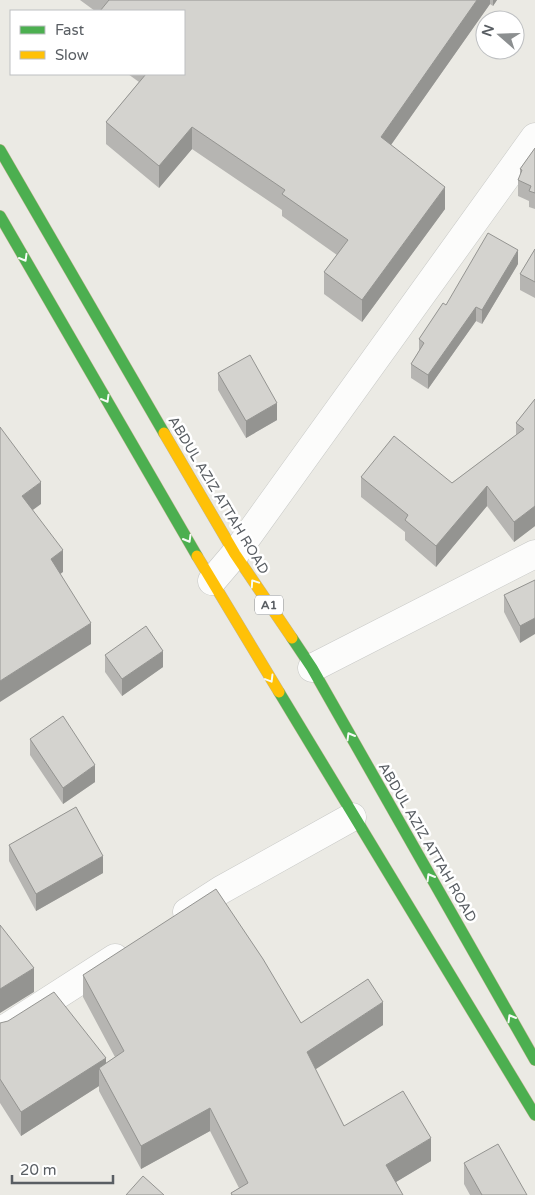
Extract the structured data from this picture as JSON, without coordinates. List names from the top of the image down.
{
  "streets": {
    "highway": ["ABDUL AZIZ ATTAH ROAD", "A1"]
  },
  "legend": ["Fast", "Slow"],
  "scale_bar": "20 m",
  "north": "left"
}
